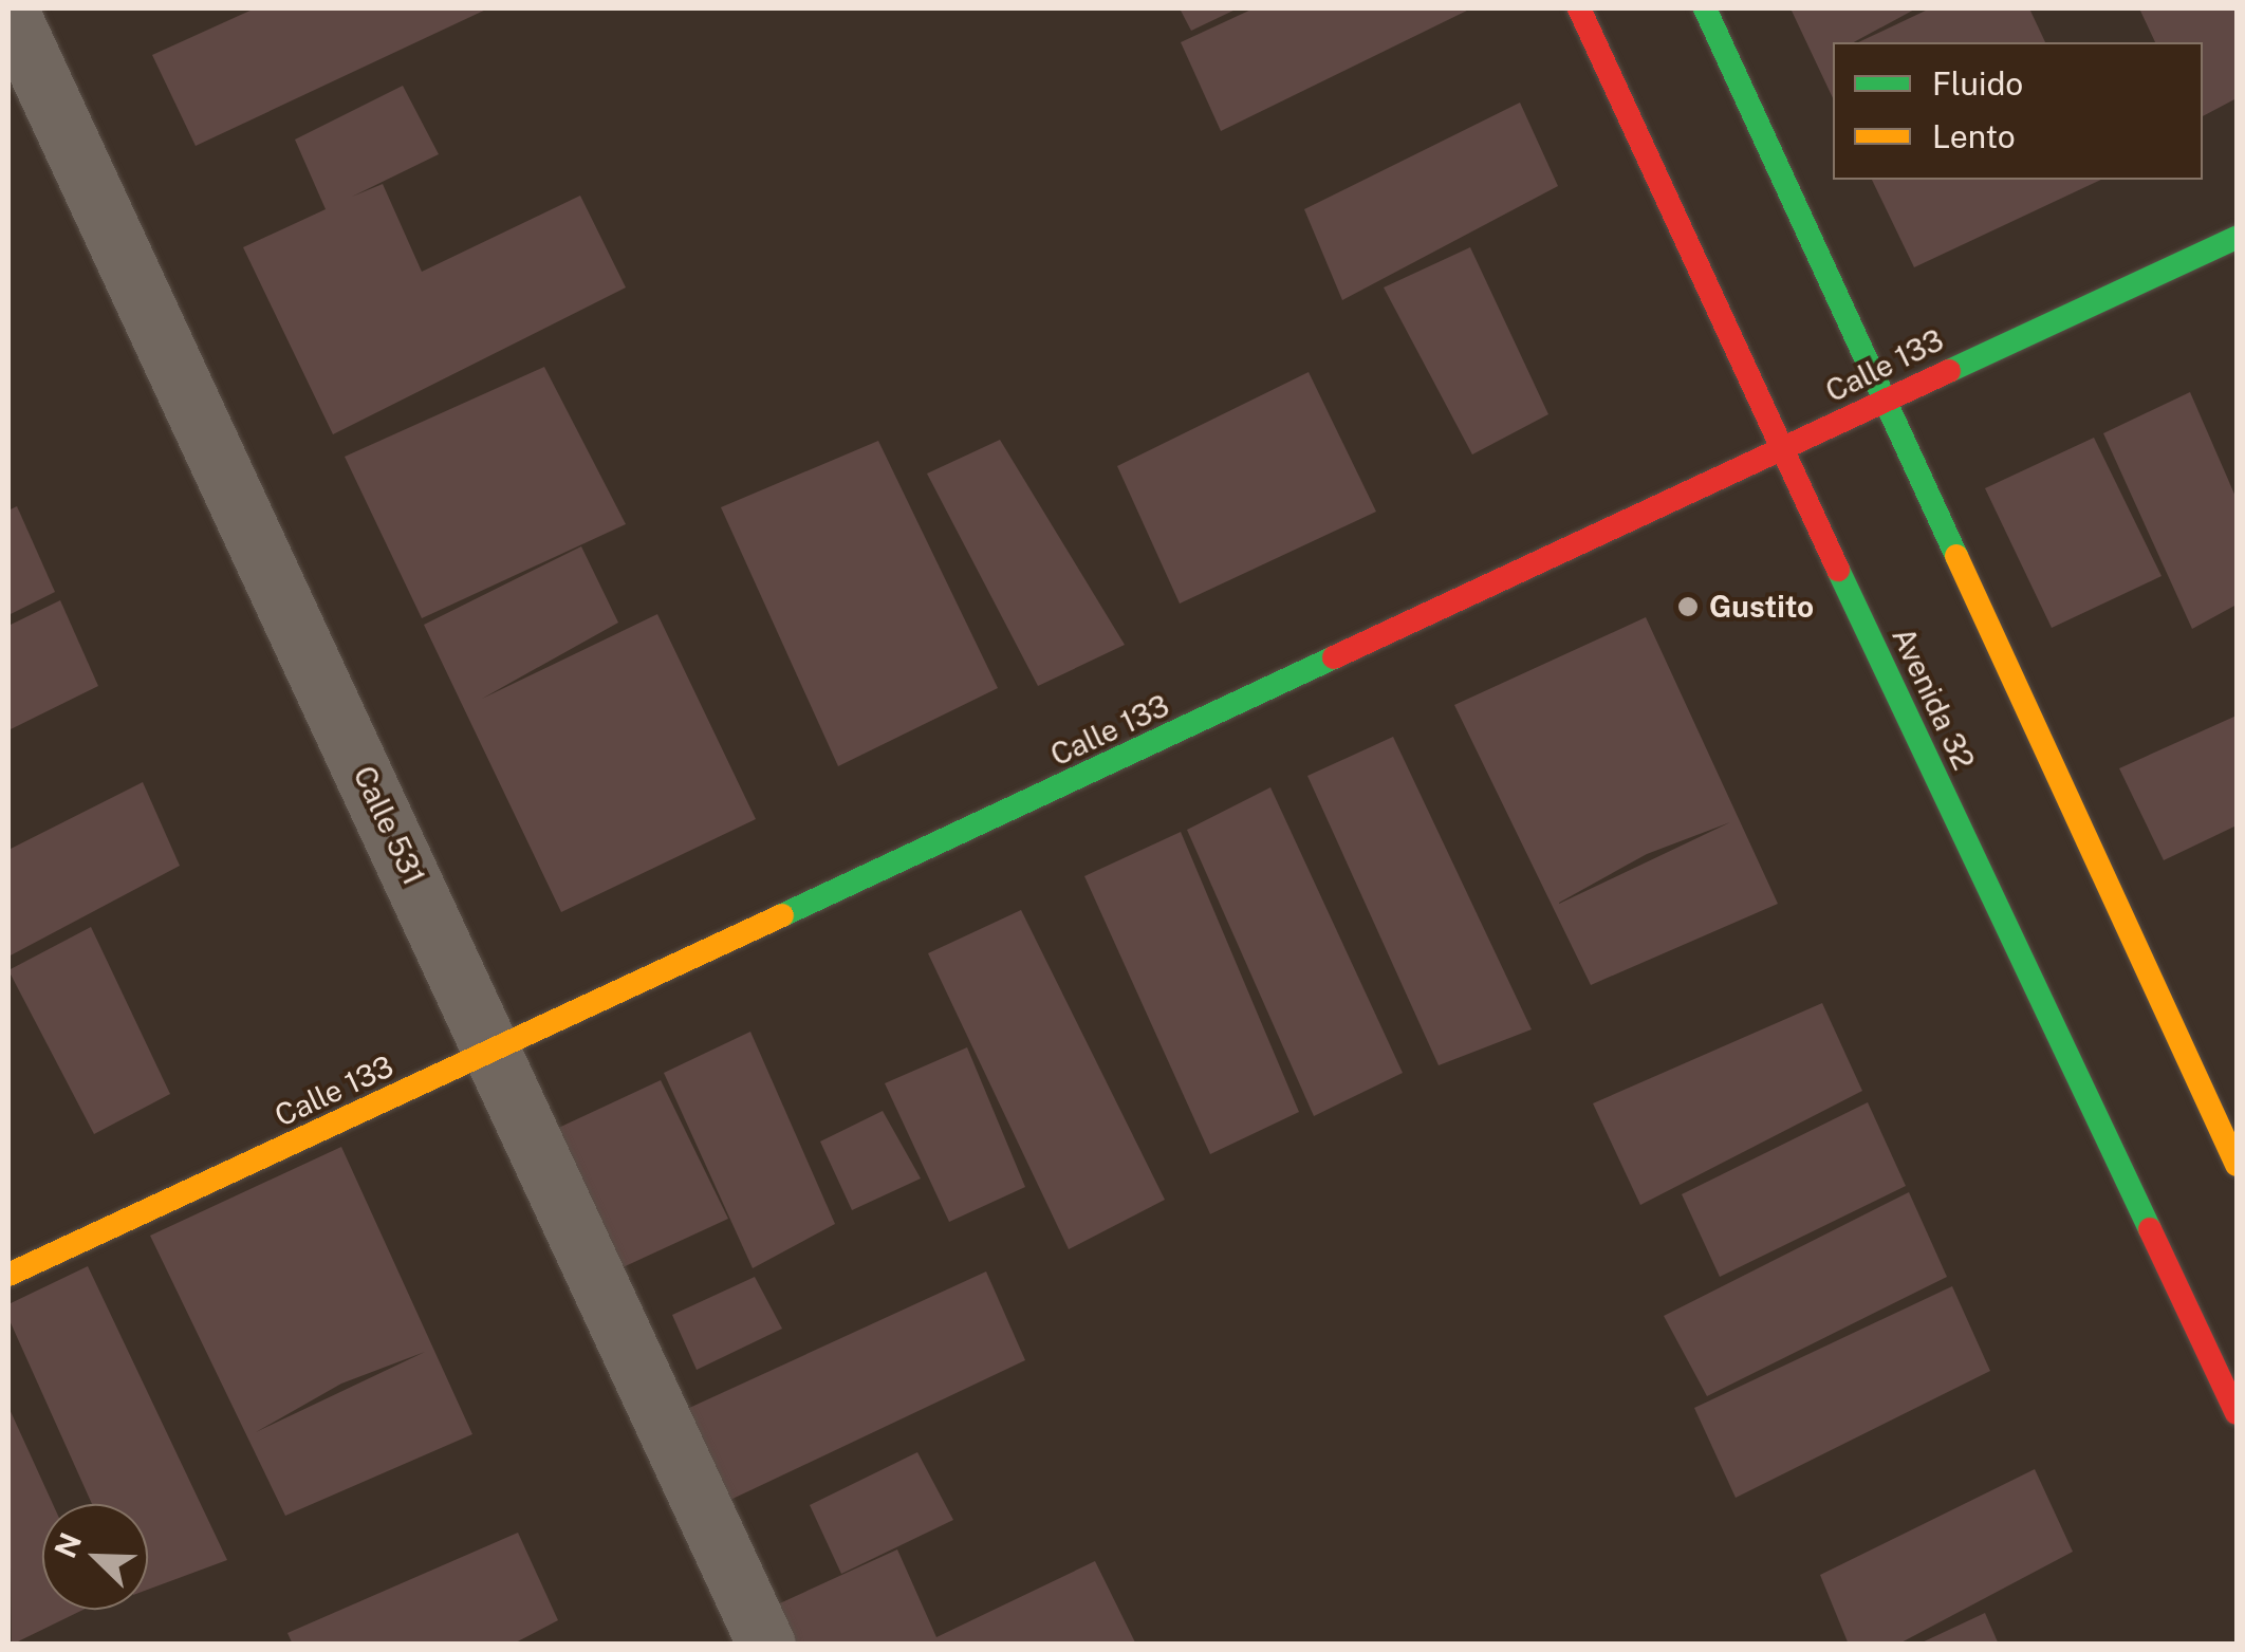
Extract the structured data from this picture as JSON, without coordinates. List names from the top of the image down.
{
  "streets": {
    "main road": ["Calle 133", "Avenida 32"],
    "street": ["Calle 531"]
  },
  "crossings": [
    ["Calle 133", "Avenida 32"],
    ["Calle 133", "Calle 531"]
  ],
  "places": ["Gustito"],
  "legend": ["Fluido", "Lento"],
  "north": "top left"
}
